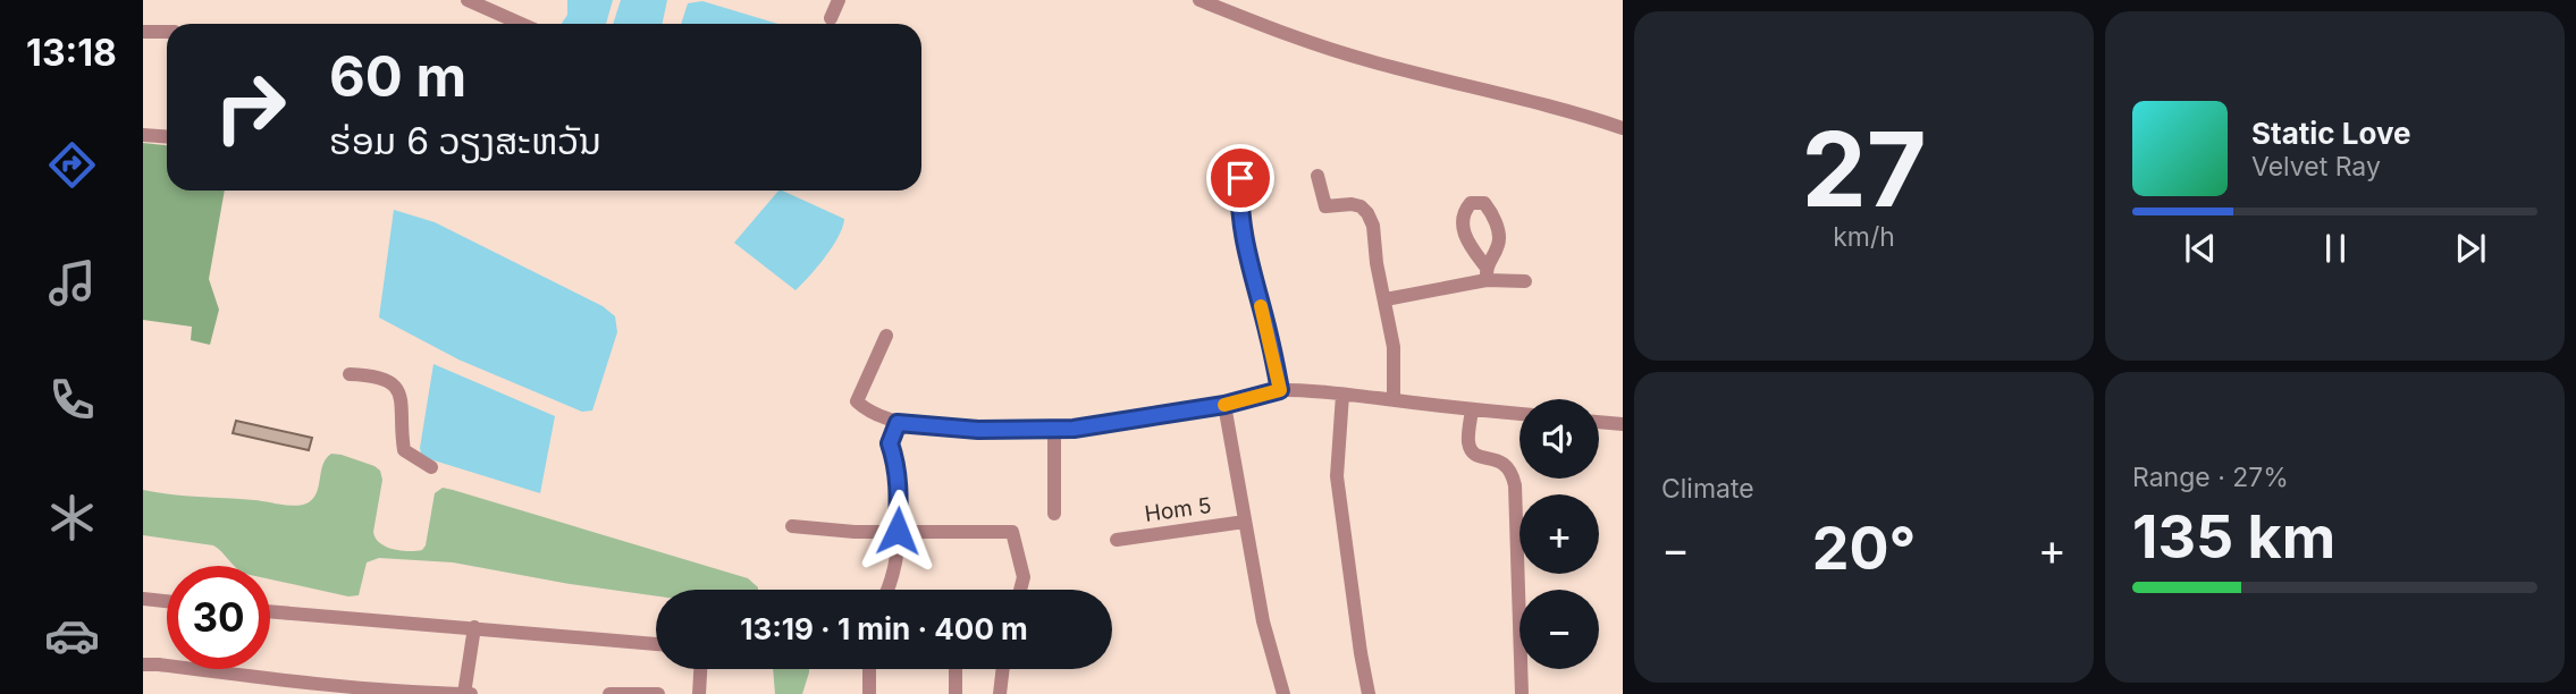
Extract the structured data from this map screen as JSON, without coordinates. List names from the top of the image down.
{
  "streets": {
    "street": ["Hom 5"]
  },
  "page": {
    "tabs": "13:18",
    "tile": [
      ["27", "km/h"],
      "Climate",
      ["Range · 27%", "135 km"]
    ],
    "turn": ["60 m", "ຮ່ອມ 6 ວຽງສະຫວັນ"],
    "song": ["Static Love", "Velvet Ray"],
    "map_buttons": ["+", "−"],
    "heat": ["−", "20°", "+"],
    "limit": "30",
    "trip": "13:19 · 1 min · 400 m"
  }
}
